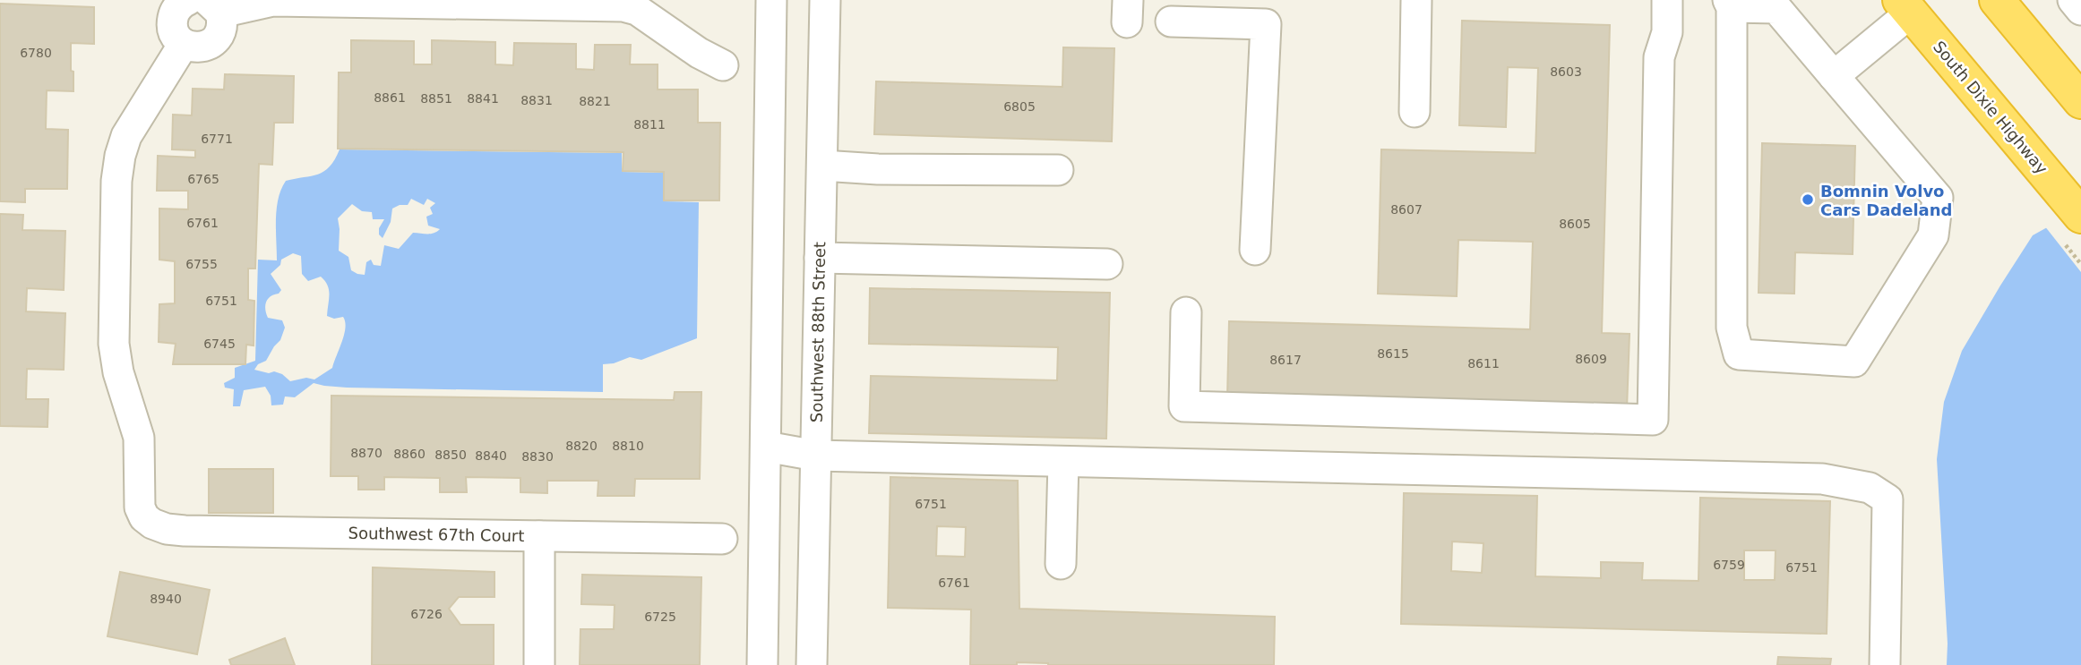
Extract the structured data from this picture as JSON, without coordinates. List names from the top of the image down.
{
  "streets": {
    "highway": ["South Dixie Highway"],
    "street": ["Southwest 88th Street", "Southwest 67th Court"]
  },
  "places": ["Bomnin Volvo Cars Dadeland"],
  "house_numbers": [
    "6780",
    "8603",
    "8861",
    "8851",
    "8841",
    "8831",
    "8821",
    "6805",
    "8811",
    "6771",
    "6765",
    "8607",
    "6761",
    "8605",
    "6755",
    "6751",
    "6745",
    "8615",
    "8609",
    "8617",
    "8611",
    "8820",
    "8810",
    "8870",
    "8860",
    "8850",
    "8840",
    "8830",
    "6751",
    "6759",
    "6751",
    "6761",
    "8940",
    "6726",
    "6725"
  ]
}
